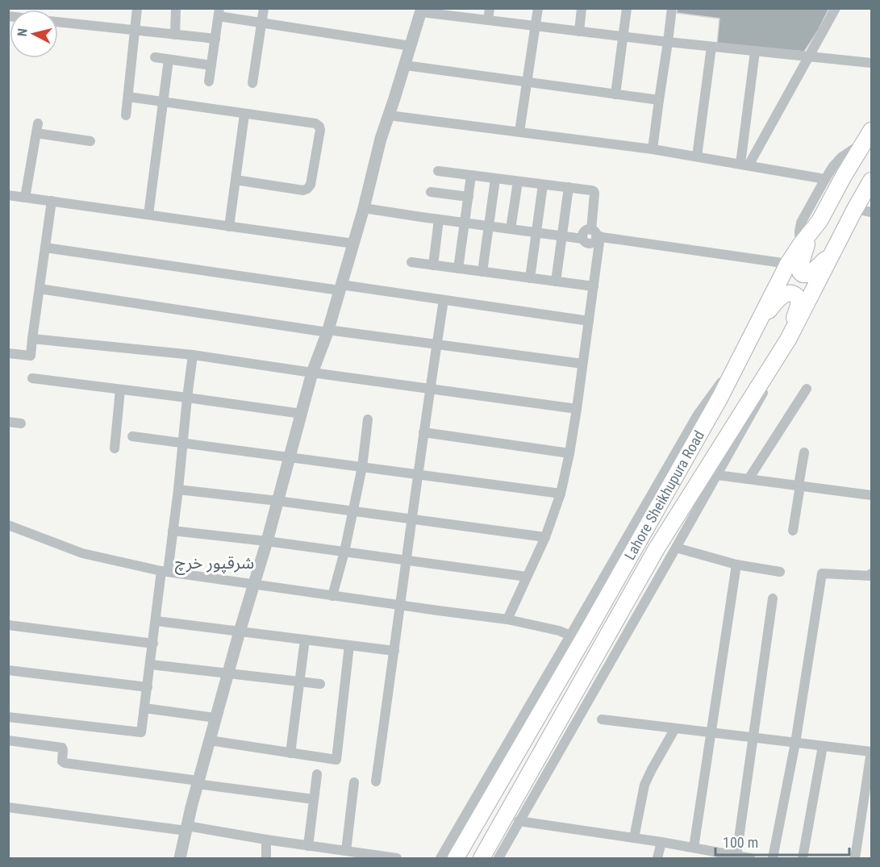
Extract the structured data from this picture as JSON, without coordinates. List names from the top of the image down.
{
  "streets": {
    "highway": ["Lahore Sheikhupura Road"]
  },
  "districts": ["شرقپور خرچ"],
  "scale_bar": "100 m",
  "north": "left"
}
